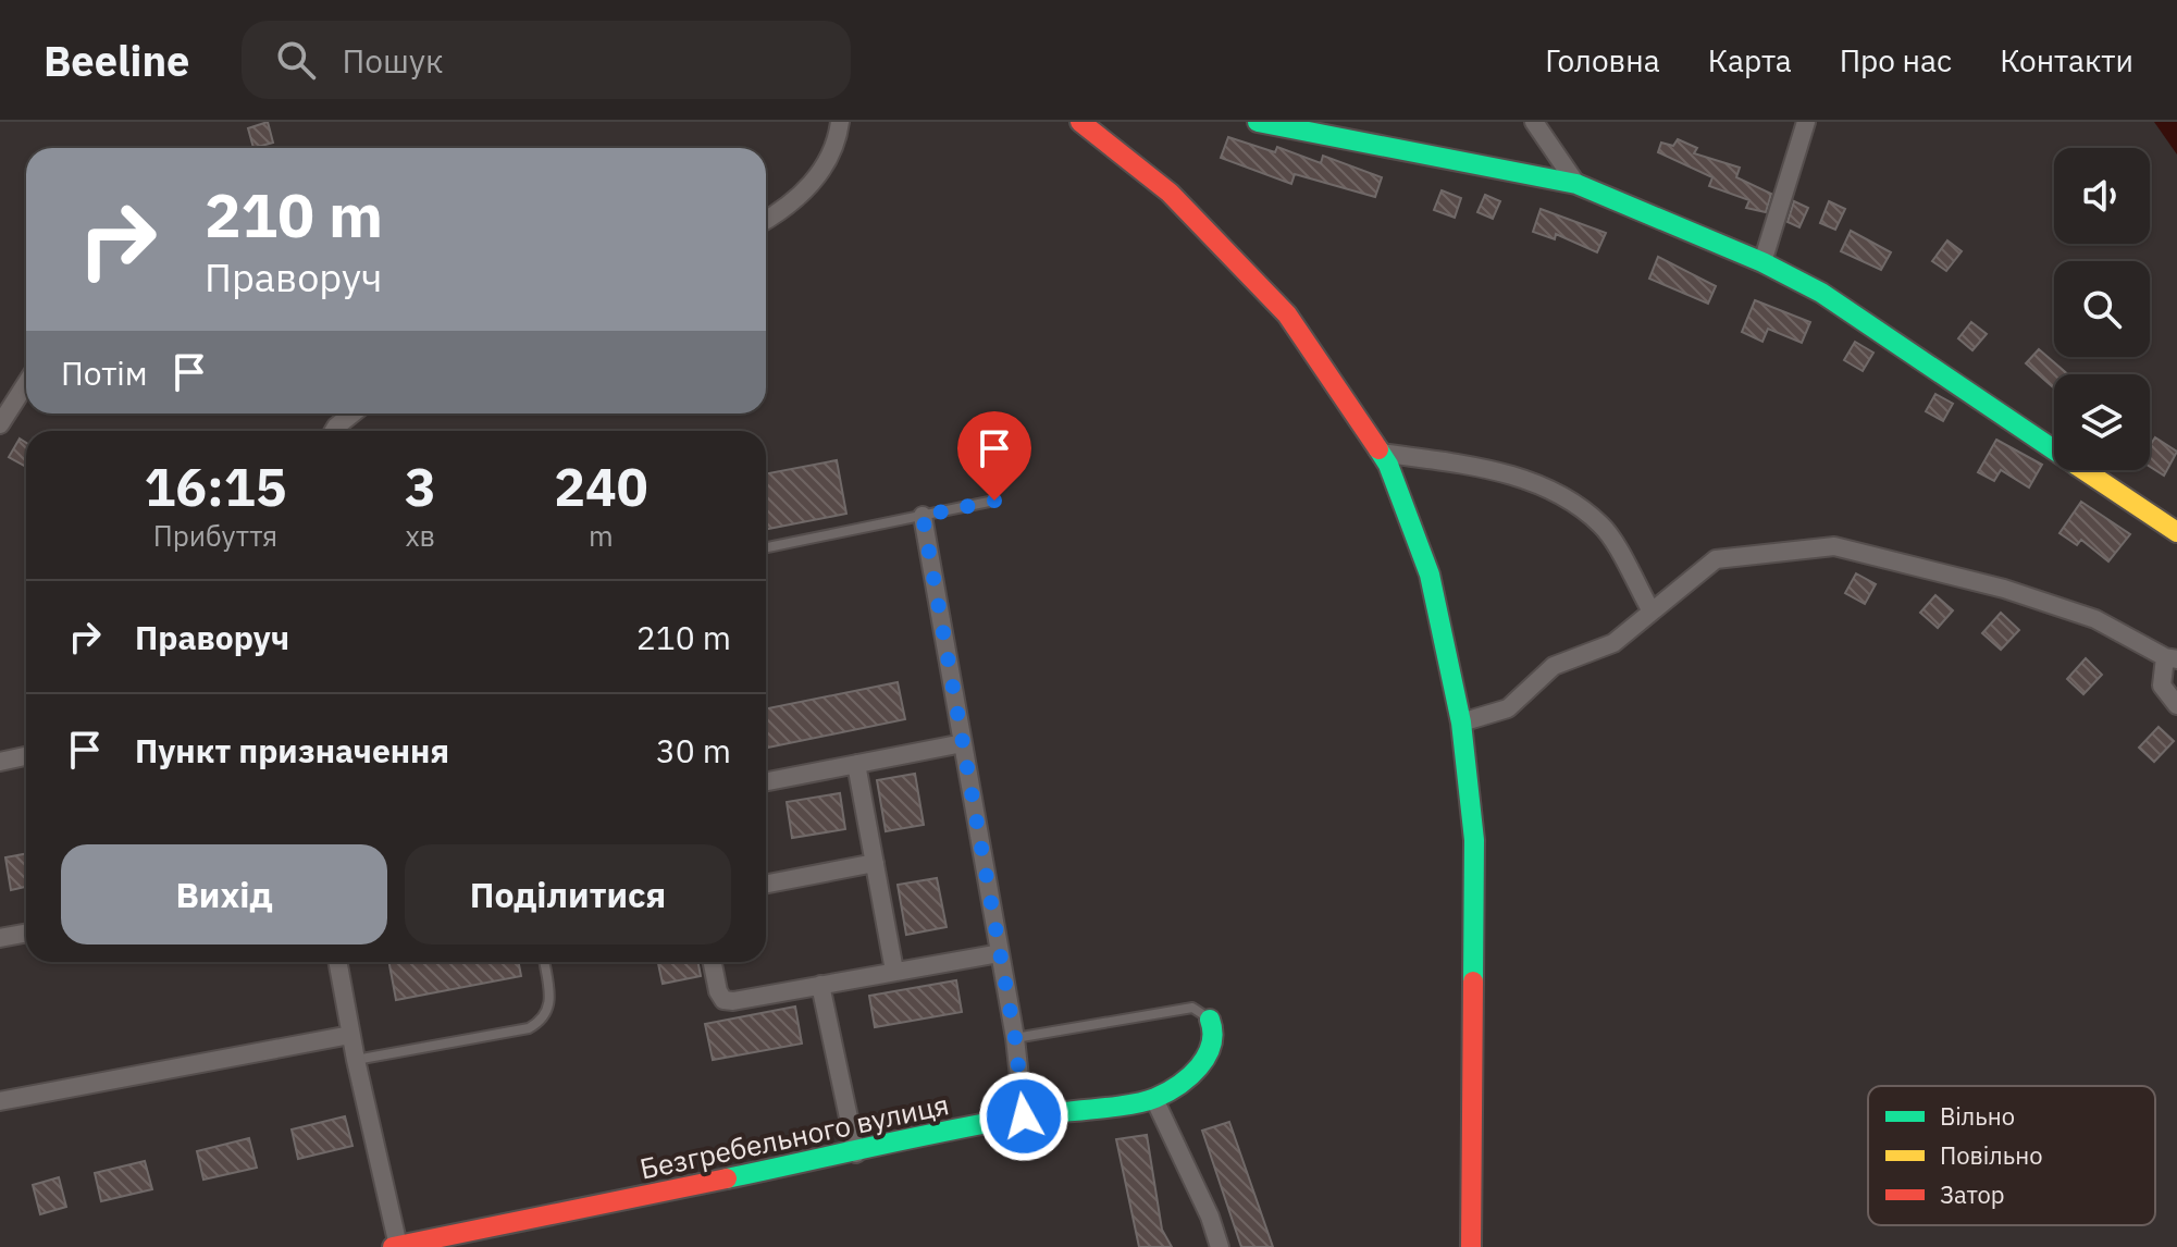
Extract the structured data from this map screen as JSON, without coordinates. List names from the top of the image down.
{
  "streets": {
    "street": ["Безгребельного вулиця"]
  },
  "legend": ["Вільно", "Повільно", "Затор"],
  "page": {
    "header": "Beeline",
    "search": "Пошук",
    "nav": [
      "Головна",
      "Карта",
      "Про нас",
      "Контакти"
    ],
    "turn": ["210 m", "Праворуч"],
    "then": "Потім",
    "eta": [
      "16:15",
      "Прибуття",
      "3",
      "хв",
      "240",
      "m"
    ],
    "list": [
      {
        "name": "Праворуч",
        "value": "210 m"
      },
      {
        "name": "Пункт призначення",
        "value": "30 m"
      }
    ],
    "buttons": ["Вихід", "Поділитися"]
  }
}
